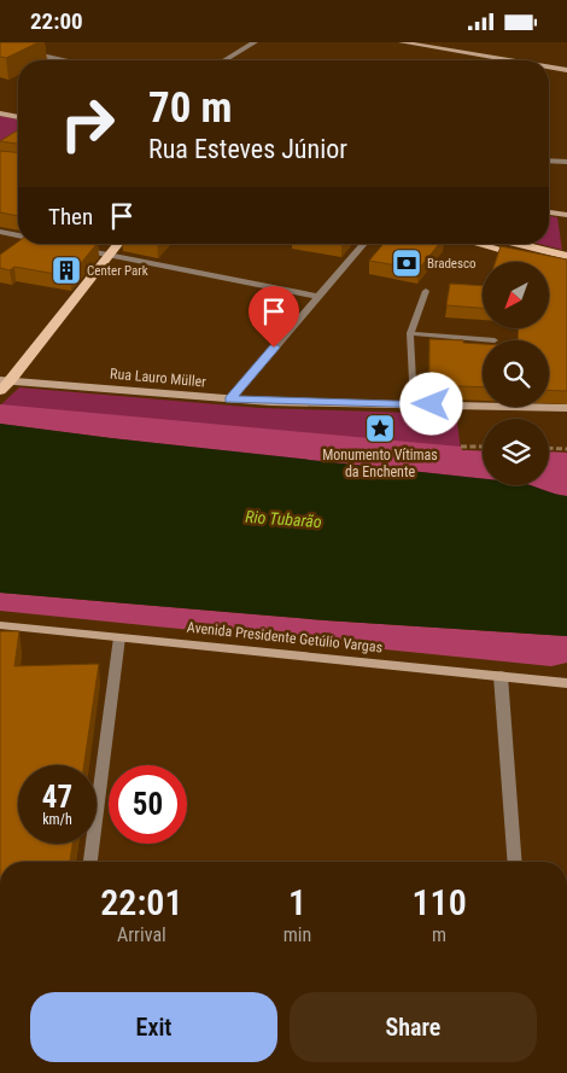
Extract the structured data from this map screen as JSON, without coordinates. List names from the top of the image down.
{
  "streets": {
    "main road": ["Rua Lauro Müller", "Avenida Presidente Getúlio Vargas"]
  },
  "water": ["Rio Tubarão"],
  "places": {
    "bank": ["Bradesco"],
    "building": ["Center Park"],
    "place": ["Monumento Vítimas da Enchente"]
  },
  "north": "bottom left",
  "page": {
    "status": "22:00",
    "turn": ["70 m", "Rua Esteves Júnior"],
    "then": "Then",
    "speed": "47 km/h",
    "limit": "50",
    "eta": [
      "22:01",
      "Arrival",
      "1",
      "min",
      "110",
      "m"
    ],
    "buttons": ["Exit", "Share"]
  }
}
